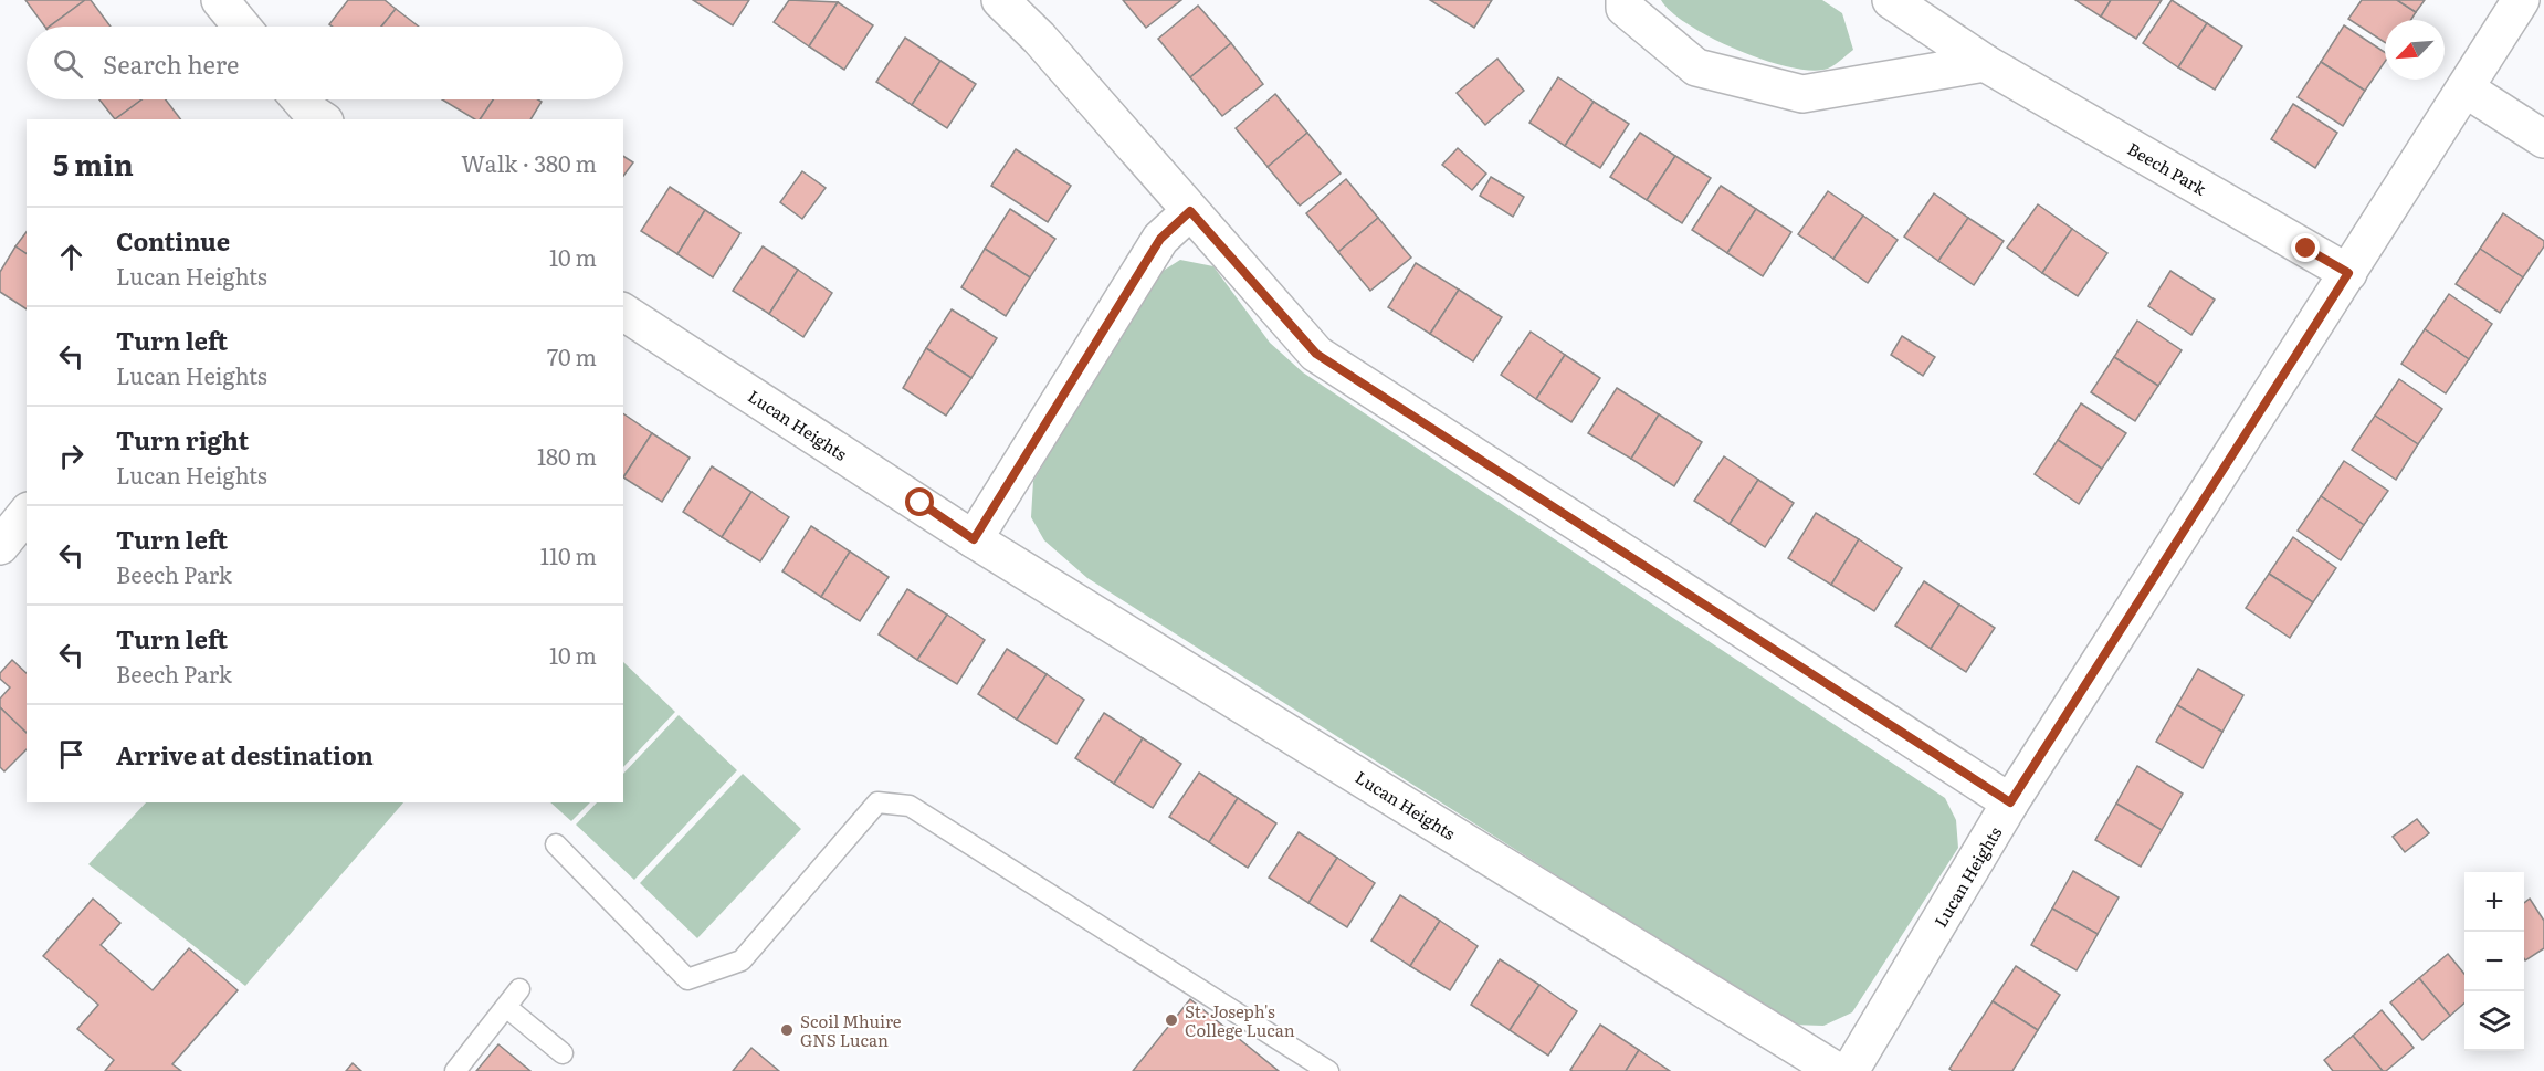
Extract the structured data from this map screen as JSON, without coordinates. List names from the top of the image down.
{
  "streets": {
    "street": ["Beech Park", "Lucan Heights"]
  },
  "places": ["St. Joseph's College Lucan", "Scoil Mhuire GNS Lucan"],
  "north": "bottom left",
  "page": {
    "search": "Search here",
    "heading": ["5 min", "Walk · 380 m"],
    "list": [
      ["Continue", "Lucan Heights", "10 m"],
      ["Turn left", "Lucan Heights", "70 m"],
      ["Turn right", "Lucan Heights", "180 m"],
      ["Turn left", "Beech Park", "110 m"],
      ["Turn left", "Beech Park", "10 m"],
      "Arrive at destination"
    ],
    "map_buttons": ["+", "−"]
  }
}
